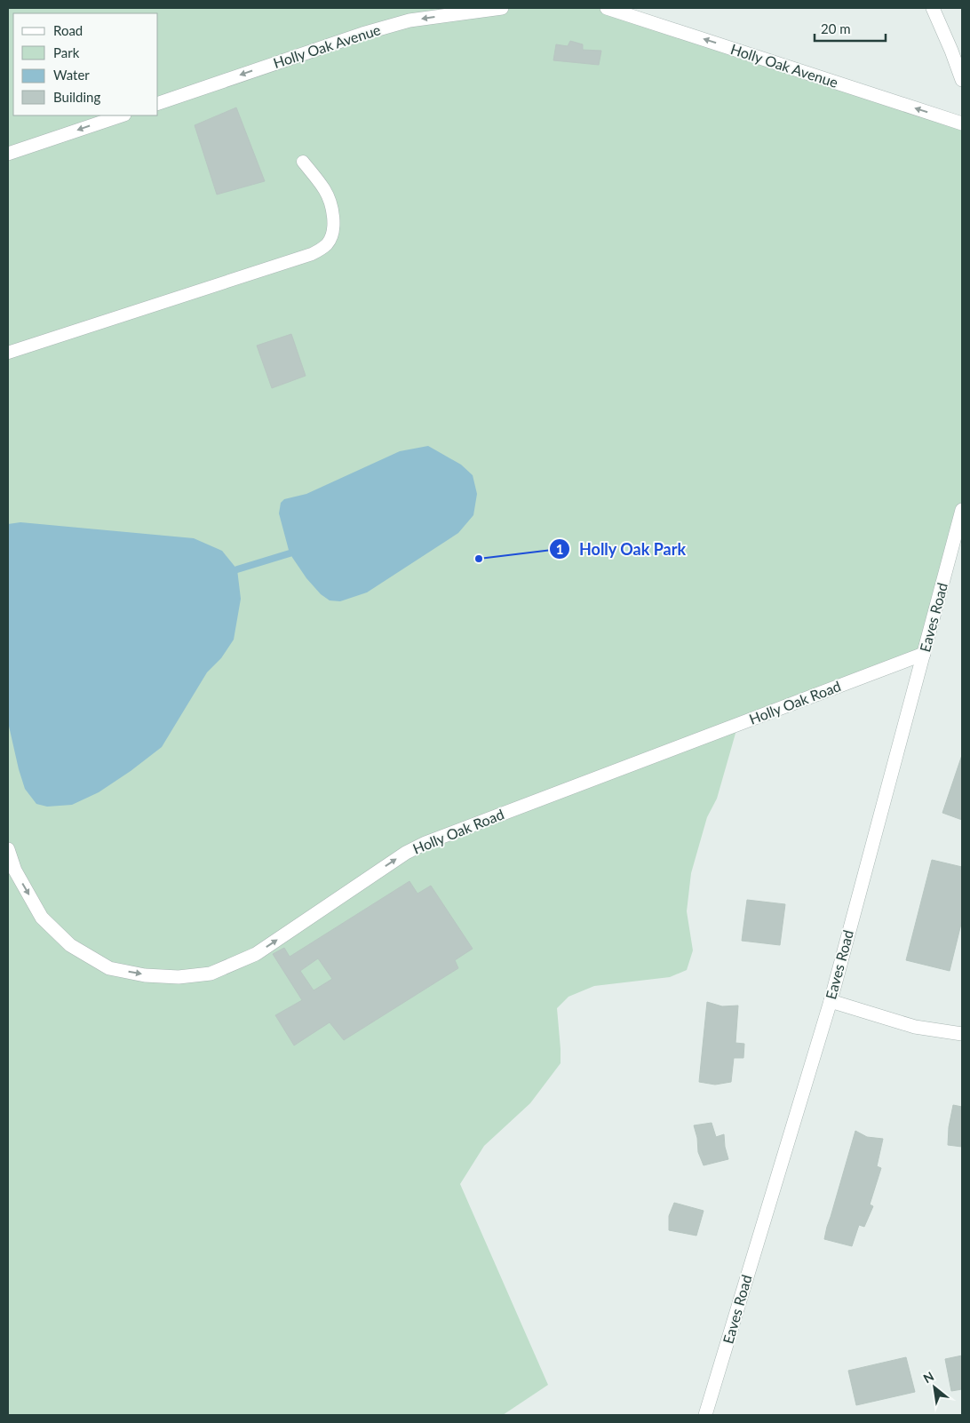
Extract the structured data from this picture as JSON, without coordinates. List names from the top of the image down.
{
  "streets": {
    "street": ["Holly Oak Avenue", "Eaves Road", "Holly Oak Road"]
  },
  "crossings": [
    ["Eaves Road", "Holly Oak Road"]
  ],
  "one_way": ["Holly Oak Avenue", "Holly Oak Road"],
  "places": ["Holly Oak Park"],
  "legend": [
    "Road",
    "Park",
    "Water",
    "Building"
  ],
  "scale_bar": "20 m",
  "north": "top left"
}
